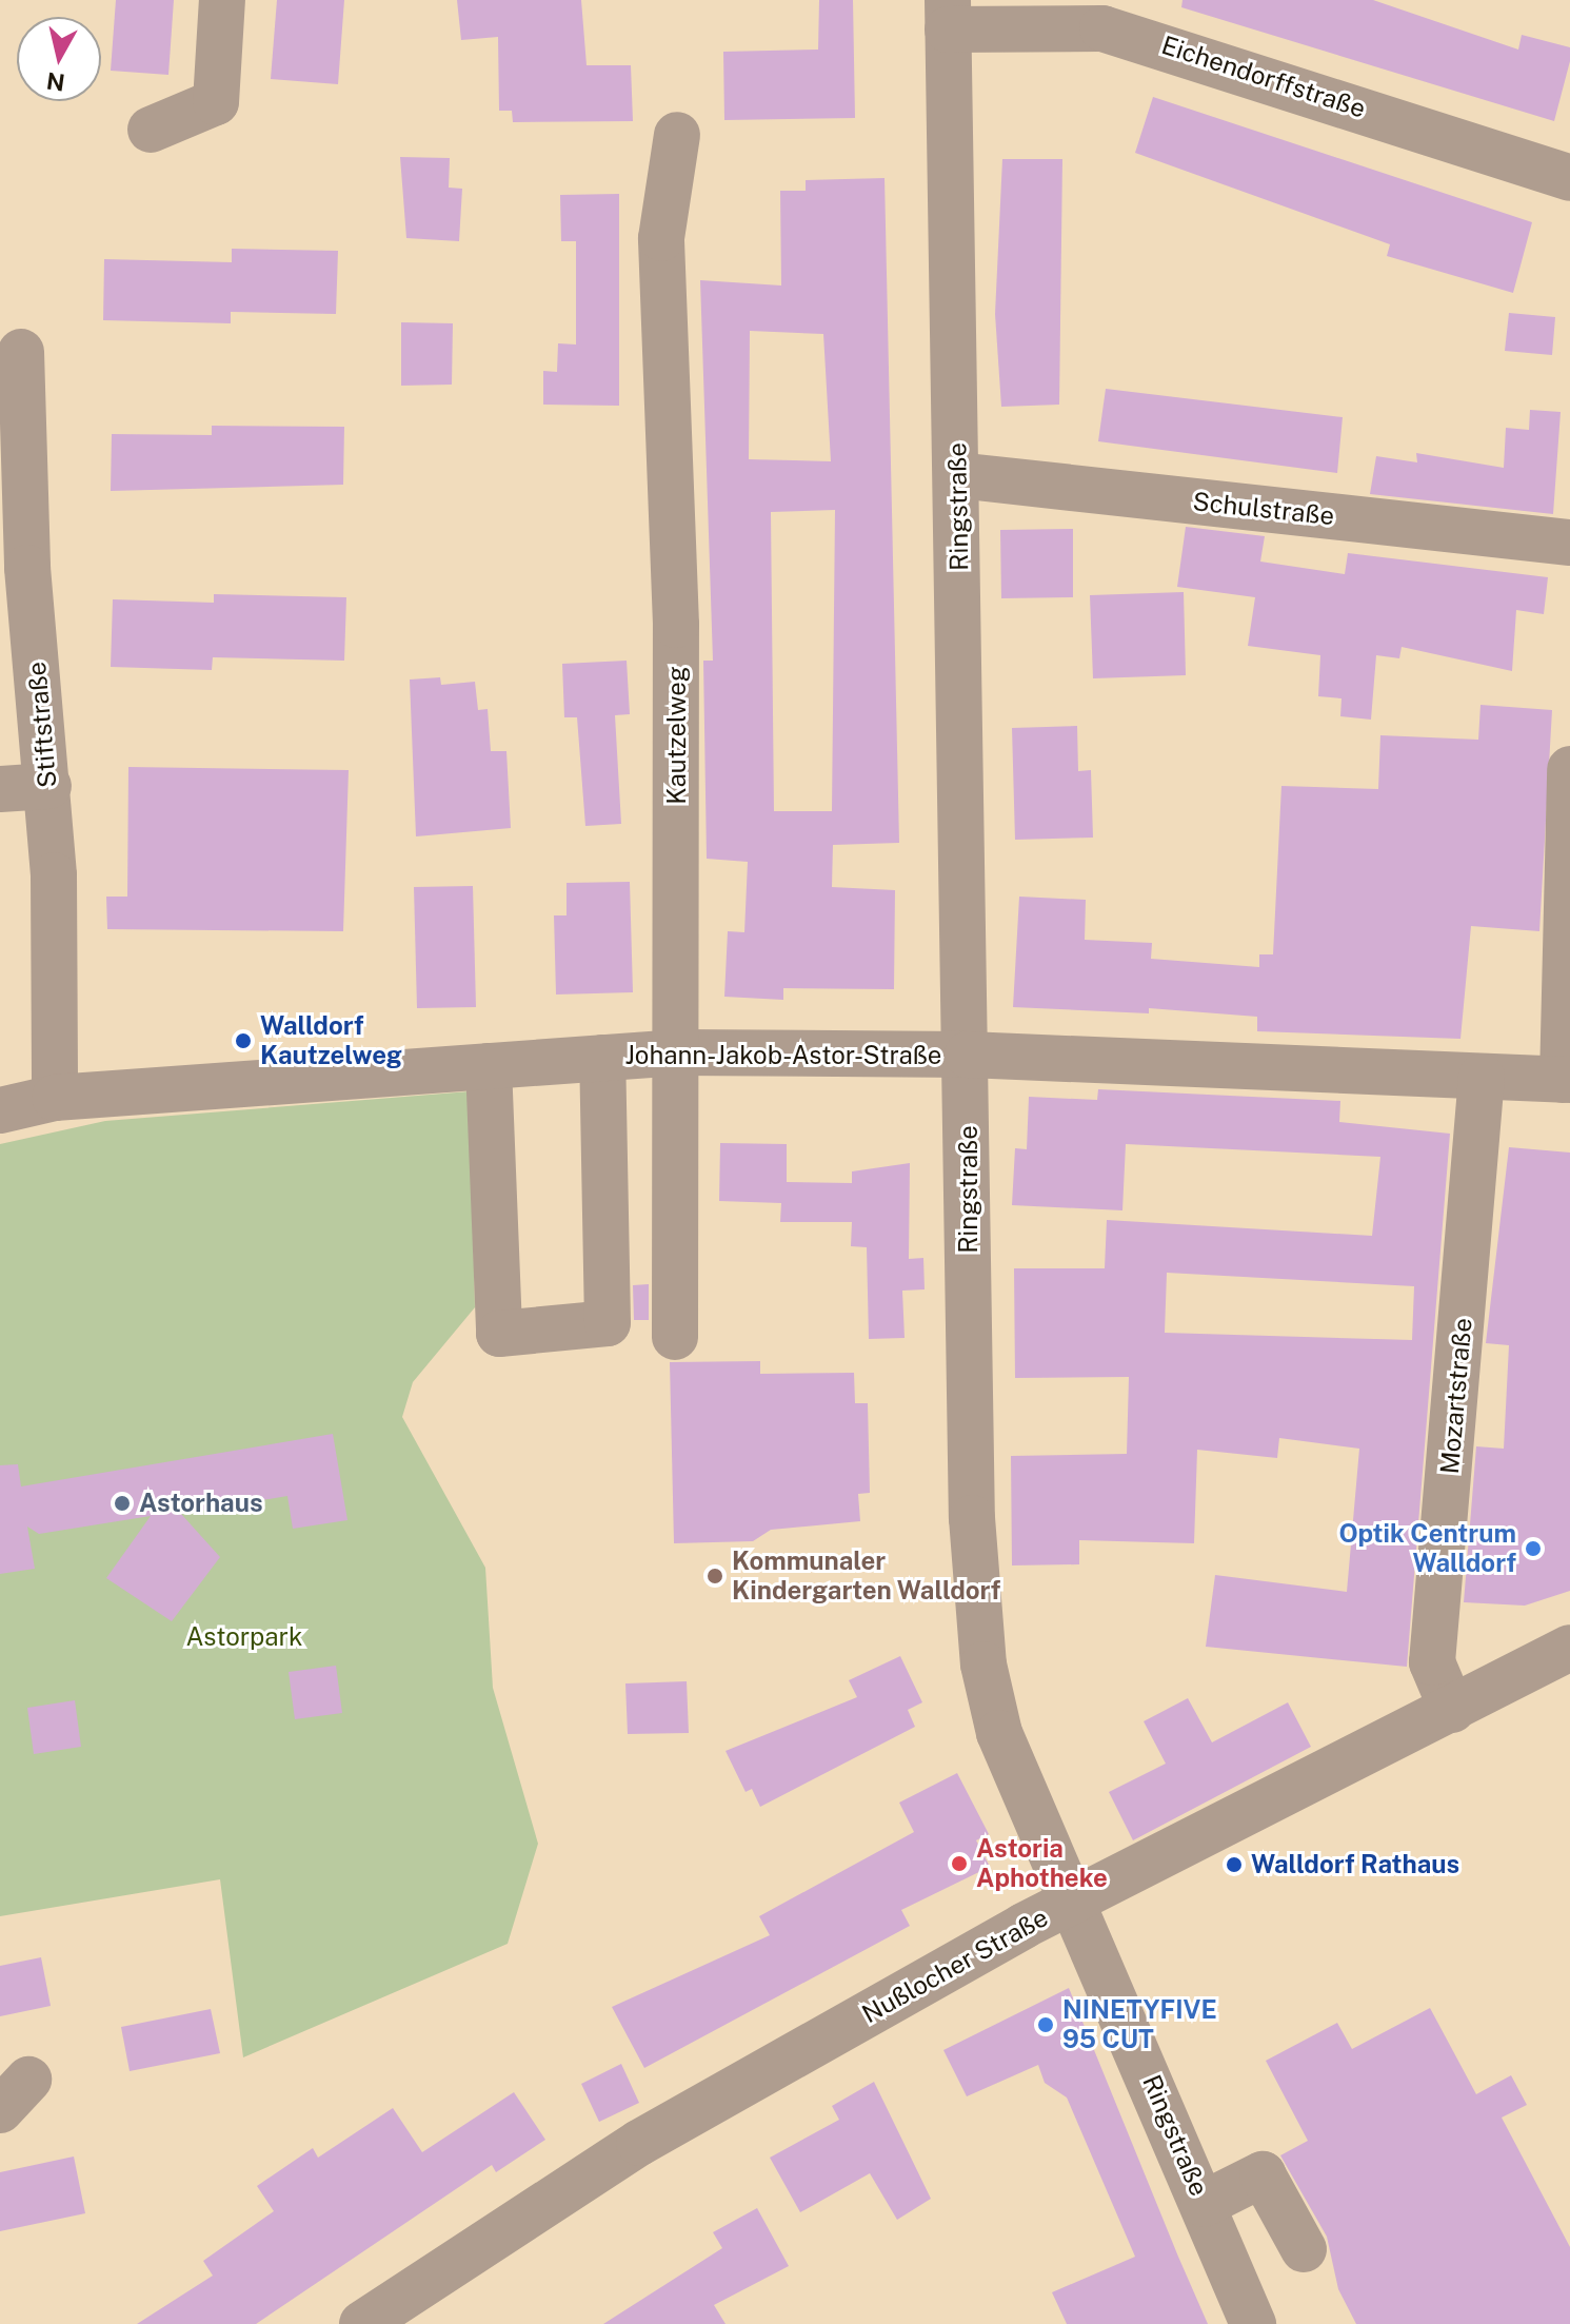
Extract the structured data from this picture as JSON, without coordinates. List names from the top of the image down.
{
  "streets": {
    "street": [
      "Eichendorffstraße",
      "Ringstraße",
      "Schulstraße",
      "Stiftstraße",
      "Kautzelweg",
      "Johann-Jakob-Astor-Straße",
      "Mozartstraße",
      "Nußlocher Straße"
    ]
  },
  "crossings": [
    ["Eichendorffstraße", "Ringstraße"],
    ["Ringstraße", "Schulstraße"],
    ["Ringstraße", "Johann-Jakob-Astor-Straße"],
    ["Ringstraße", "Nußlocher Straße"],
    ["Stiftstraße", "Johann-Jakob-Astor-Straße"],
    ["Kautzelweg", "Johann-Jakob-Astor-Straße"],
    ["Johann-Jakob-Astor-Straße", "Mozartstraße"],
    ["Mozartstraße", "Nußlocher Straße"]
  ],
  "parks": ["Astorpark"],
  "places": [
    "Walldorf Kautzelweg",
    "Astorhaus",
    "Optik Centrum Walldorf",
    "Kommunaler Kindergarten Walldorf",
    "Astoria Aphotheke",
    "Walldorf Rathaus",
    "NINETYFIVE 95 CUT"
  ],
  "north": "bottom"
}
